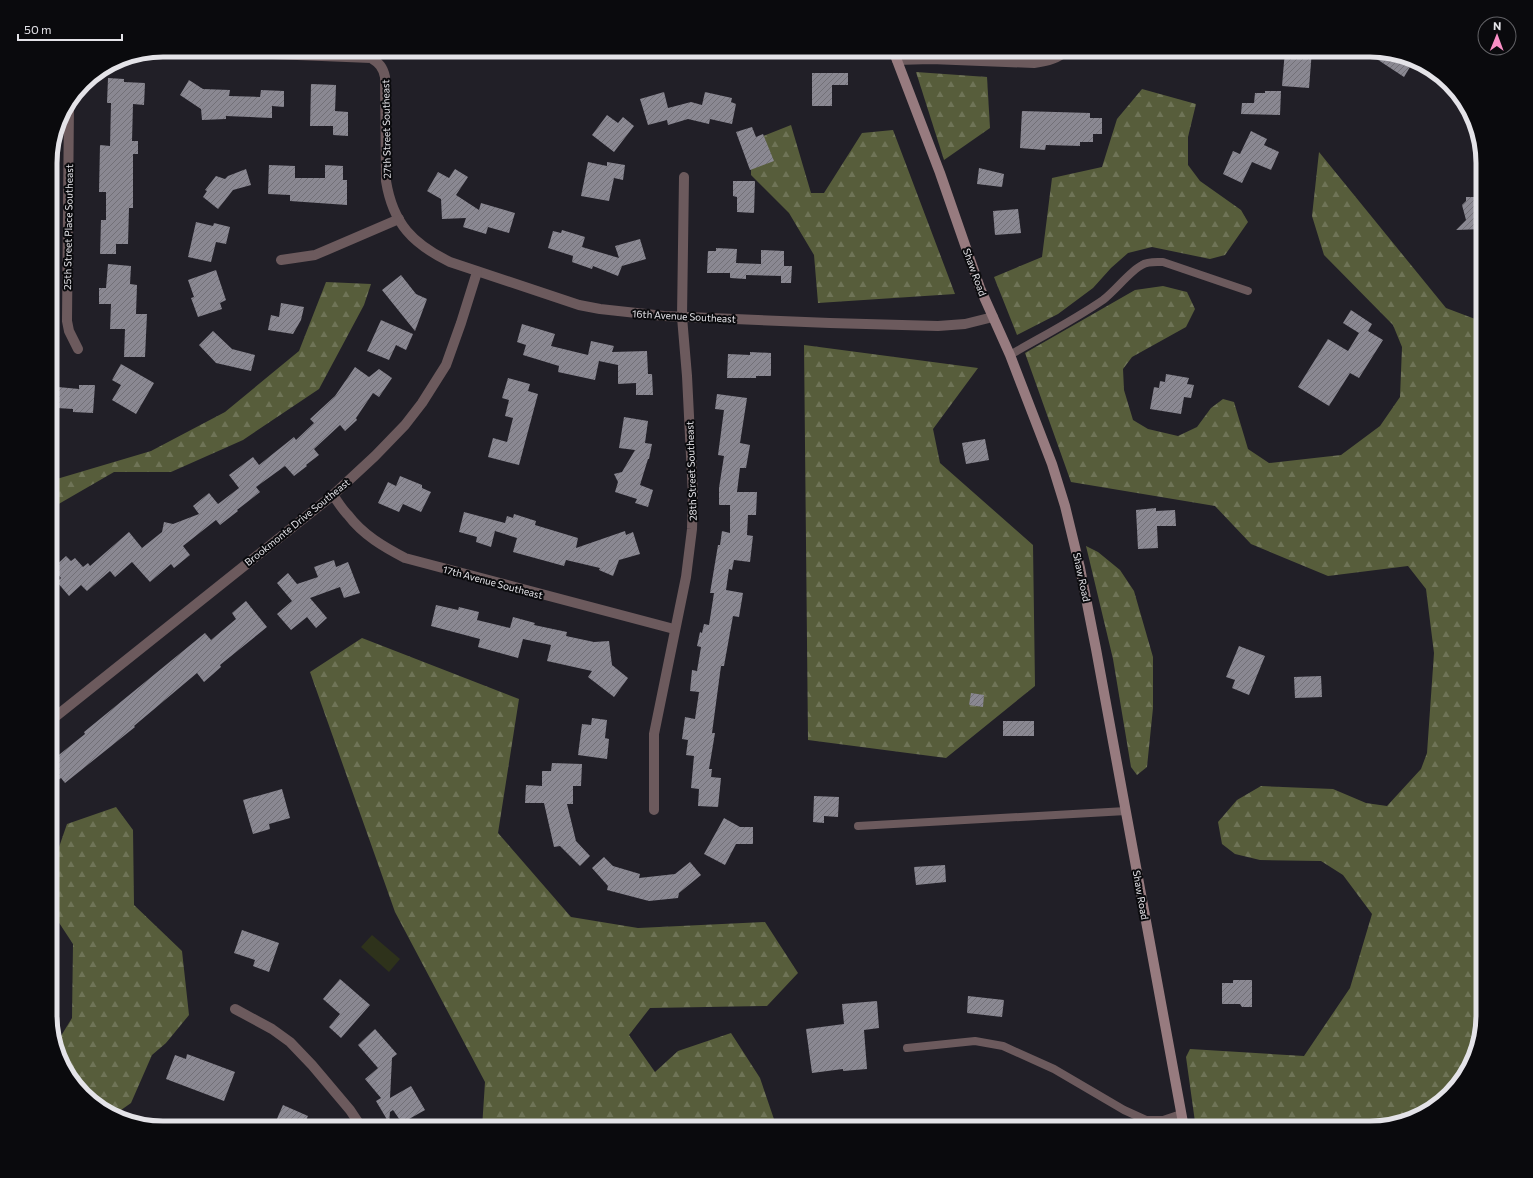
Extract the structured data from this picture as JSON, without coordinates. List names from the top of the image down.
{
  "streets": {
    "main road": ["Shaw Road"],
    "street": [
      "27th Street Southeast",
      "25th Street Place Southeast",
      "16th Avenue Southeast",
      "28th Street Southeast",
      "Brookmonte Drive Southeast",
      "17th Avenue Southeast"
    ]
  },
  "crossings": [
    ["27th Street Southeast", "16th Avenue Southeast"],
    ["Shaw Road", "16th Avenue Southeast"],
    ["16th Avenue Southeast", "28th Street Southeast"],
    ["16th Avenue Southeast", "Brookmonte Drive Southeast"],
    ["28th Street Southeast", "17th Avenue Southeast"],
    ["Brookmonte Drive Southeast", "17th Avenue Southeast"]
  ],
  "scale_bar": "50 m",
  "north": "top"
}
